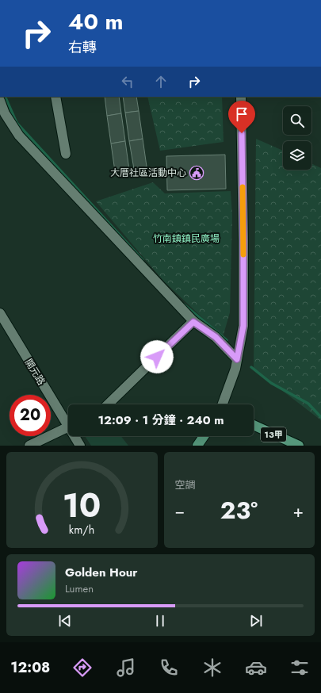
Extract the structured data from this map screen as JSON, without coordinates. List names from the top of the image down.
{
  "streets": {
    "main road": ["13甲"],
    "street": ["開元路"]
  },
  "parks": ["竹南鎮鎮民廣場"],
  "places": {
    "public building": ["大厝社區活動中心"]
  },
  "page": {
    "turn": ["40 m", "右轉"],
    "limit": "20",
    "trip": "12:09 · 1 分鐘 · 240 m",
    "tile": "空調",
    "heat": ["−", "23°", "+"],
    "song": ["Golden Hour", "Lumen"],
    "tabs": "12:08",
    "gauge": ["10", "km/h"]
  }
}
